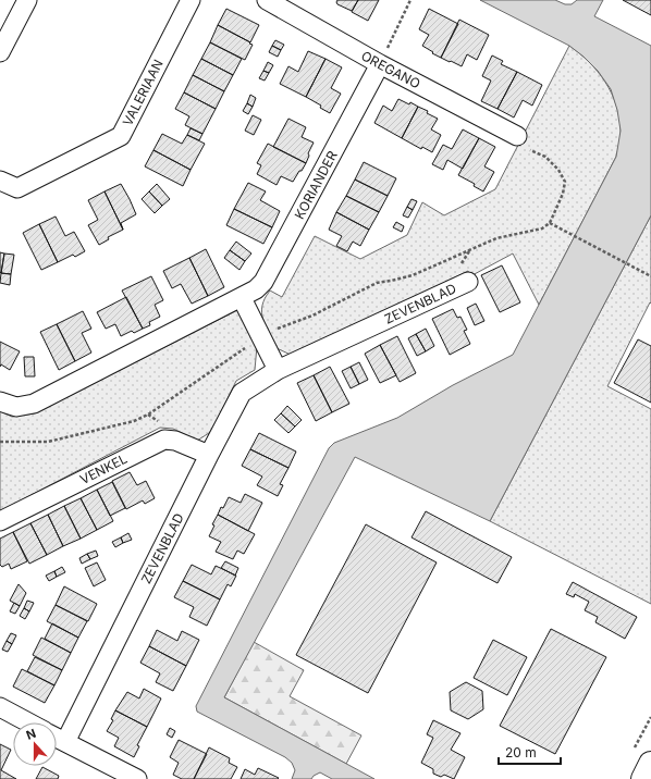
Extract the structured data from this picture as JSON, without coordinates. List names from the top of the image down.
{
  "streets": {
    "street": [
      "OREGANO",
      "VALERIAAN",
      "KORIANDER",
      "ZEVENBLAD",
      "VENKEL"
    ]
  },
  "crossings": [
    ["OREGANO", "KORIANDER"],
    ["ZEVENBLAD", "VENKEL"]
  ],
  "scale_bar": "20 m",
  "north": "top"
}
